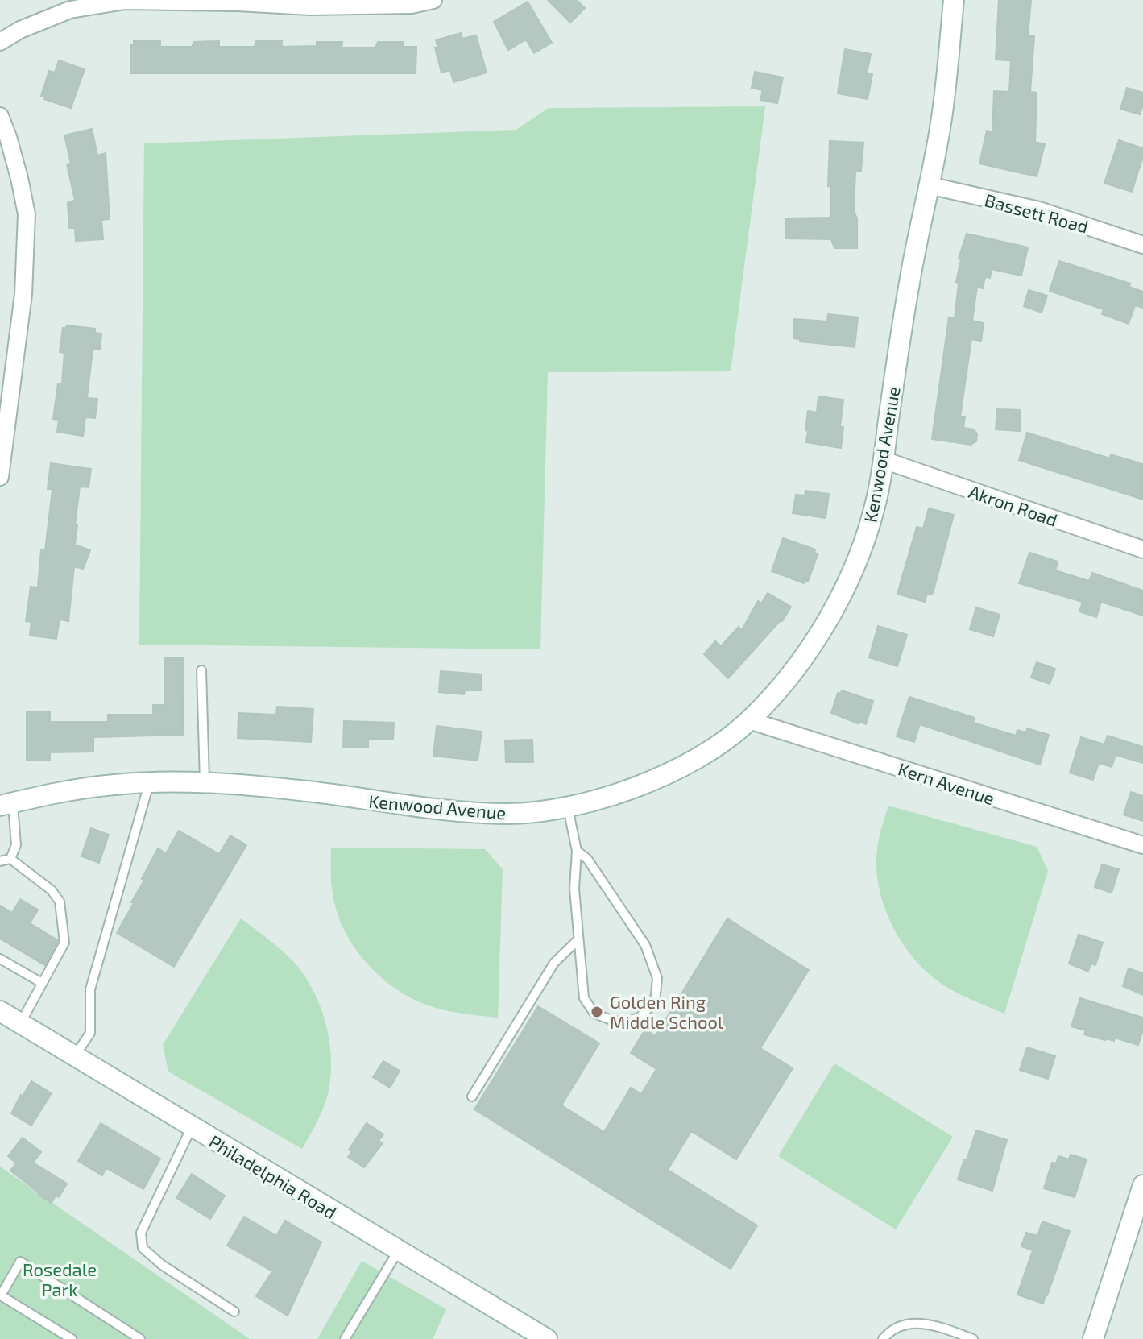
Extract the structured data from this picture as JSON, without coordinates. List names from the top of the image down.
{
  "streets": {
    "street": [
      "Bassett Road",
      "Kenwood Avenue",
      "Akron Road",
      "Kern Avenue",
      "Philadelphia Road"
    ]
  },
  "crossings": [
    ["Bassett Road", "Kenwood Avenue"],
    ["Kenwood Avenue", "Akron Road"],
    ["Kenwood Avenue", "Kern Avenue"]
  ],
  "parks": ["Rosedale Park"],
  "places": ["Golden Ring Middle School"]
}
